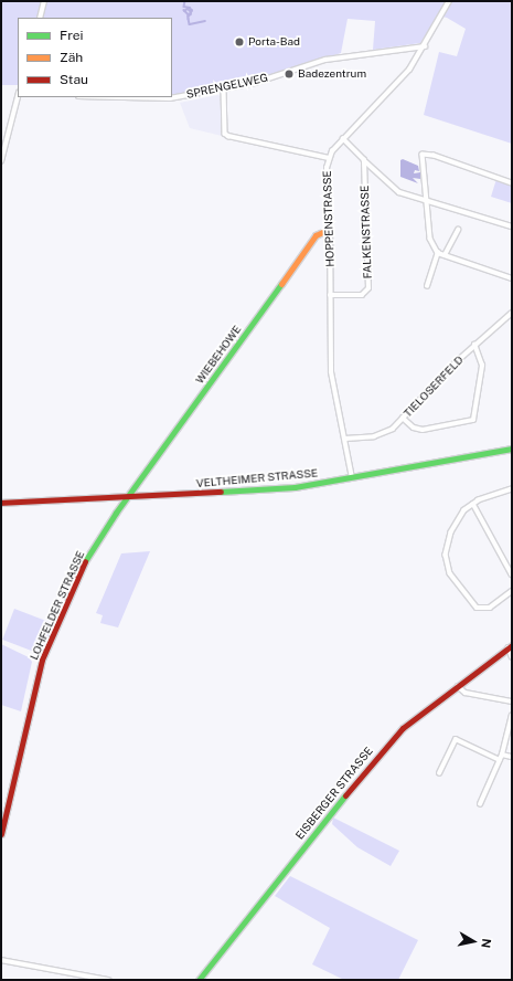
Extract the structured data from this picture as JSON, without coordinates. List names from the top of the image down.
{
  "streets": {
    "main road": [
      "WIEBEHOWE",
      "VELTHEIMER STRASSE",
      "LOHFELDER STRASSE",
      "EISBERGER STRASSE"
    ],
    "street": [
      "SPRENGELWEG",
      "HOPPENSTRASSE",
      "FALKENSTRASSE",
      "TIELOSERFELD"
    ]
  },
  "crossings": [
    ["SPRENGELWEG", "HOPPENSTRASSE"],
    ["HOPPENSTRASSE", "FALKENSTRASSE"],
    ["HOPPENSTRASSE", "WIEBEHOWE"],
    ["HOPPENSTRASSE", "TIELOSERFELD"],
    ["HOPPENSTRASSE", "VELTHEIMER STRASSE"],
    ["WIEBEHOWE", "VELTHEIMER STRASSE"],
    ["WIEBEHOWE", "LOHFELDER STRASSE"],
    ["VELTHEIMER STRASSE", "LOHFELDER STRASSE"]
  ],
  "places": ["Porta-Bad", "Badezentrum"],
  "legend": ["Frei", "Zäh", "Stau"],
  "north": "right"
}
